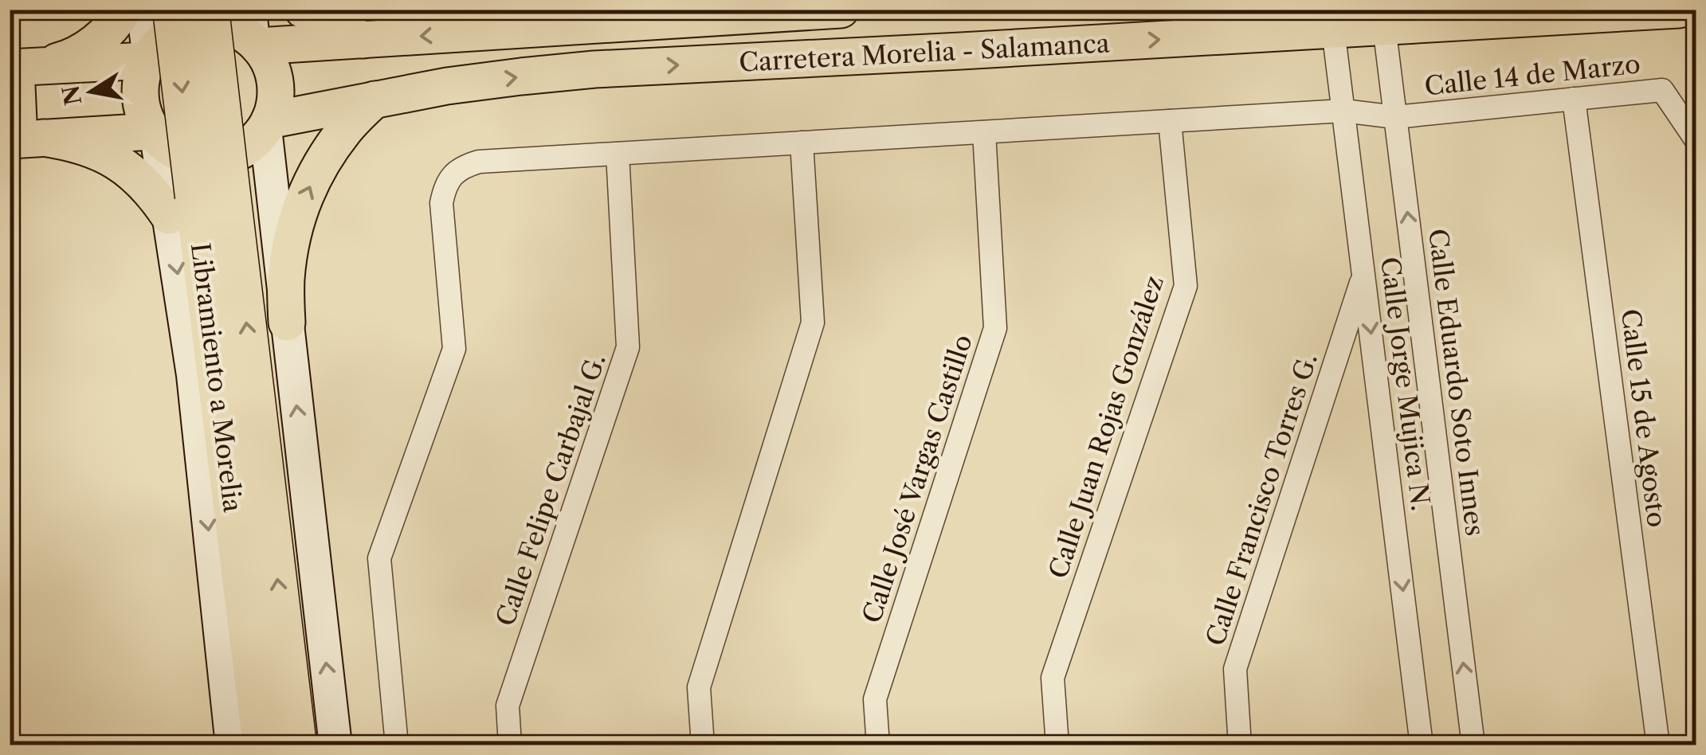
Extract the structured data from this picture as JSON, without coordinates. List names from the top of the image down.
{
  "streets": {
    "highway": ["Libramiento a Morelia"],
    "main road": ["Carretera Morelia - Salamanca"],
    "street": [
      "Calle 14 de Marzo",
      "Calle Eduardo Soto Innes",
      "Calle Jorge Mujica N.",
      "Calle 15 de Agosto",
      "Calle Juan Rojas González",
      "Calle José Vargas Castillo",
      "Calle Felipe Carbajal G.",
      "Calle Francisco Torres G."
    ]
  },
  "crossings": [
    ["Carretera Morelia - Salamanca", "Calle Eduardo Soto Innes"],
    ["Carretera Morelia - Salamanca", "Calle Jorge Mujica N."],
    ["Calle 14 de Marzo", "Calle Eduardo Soto Innes"],
    ["Calle 14 de Marzo", "Calle Jorge Mujica N."],
    ["Calle 14 de Marzo", "Calle 15 de Agosto"],
    ["Calle 14 de Marzo", "Calle Juan Rojas González"],
    ["Calle 14 de Marzo", "Calle José Vargas Castillo"],
    ["Calle 14 de Marzo", "Calle Felipe Carbajal G."],
    ["Calle Eduardo Soto Innes", "Calle Jorge Mujica N."],
    ["Calle Jorge Mujica N.", "Calle Francisco Torres G."]
  ],
  "one_way": ["Calle Eduardo Soto Innes", "Calle Jorge Mujica N."],
  "north": "left"
}
